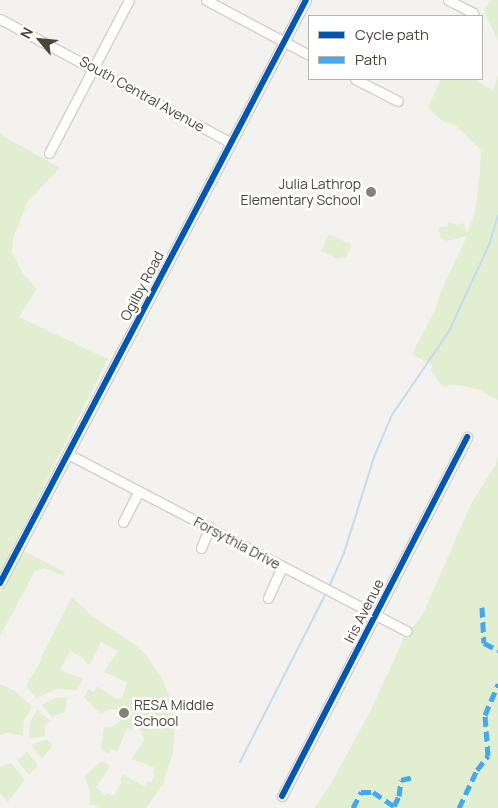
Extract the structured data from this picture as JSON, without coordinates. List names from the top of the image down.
{
  "streets": {
    "street": [
      "South Central Avenue",
      "Ogilby Road",
      "Forsythia Drive",
      "Iris Avenue"
    ]
  },
  "crossings": [
    ["South Central Avenue", "Ogilby Road"],
    ["Ogilby Road", "Forsythia Drive"],
    ["Forsythia Drive", "Iris Avenue"]
  ],
  "places": ["Julia Lathrop Elementary School", "RESA Middle School"],
  "legend": ["Cycle path", "Path"],
  "north": "top left"
}
